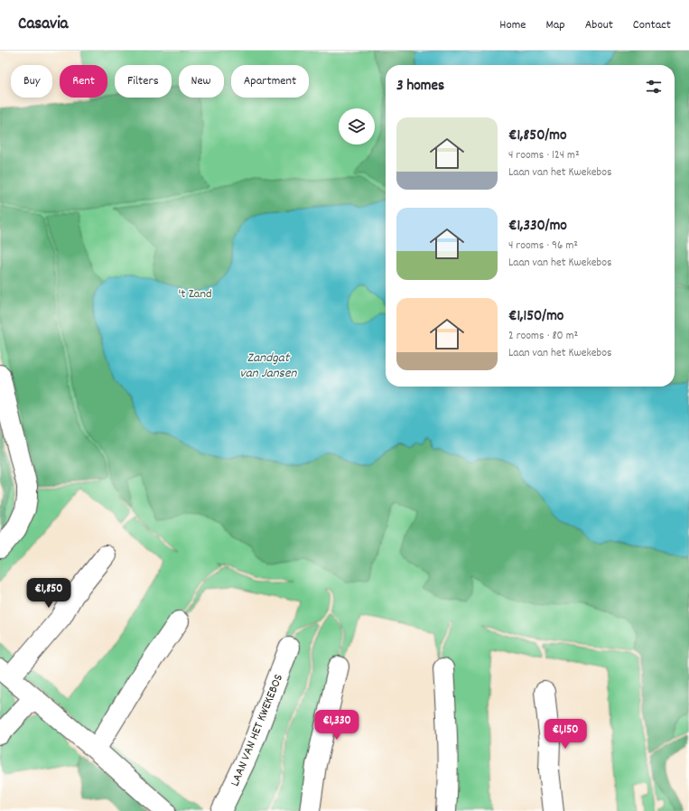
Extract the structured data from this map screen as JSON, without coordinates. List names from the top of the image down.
{
  "streets": {
    "street": ["LAAN VAN HET KWEKEBOS"]
  },
  "water": ["Zandgat van Jansen"],
  "parks": ["'t Zand"],
  "page": {
    "header": "Casavia",
    "nav": [
      "Home",
      "Map",
      "About",
      "Contact"
    ],
    "chip": [
      "Buy",
      "Rent",
      "Filters",
      "New",
      "Apartment"
    ],
    "heading": "3 homes",
    "list": [
      {
        "name": "€1,850/mo",
        "note": "4 rooms · 124 m² · Laan van het Kwekebos"
      },
      {
        "name": "€1,330/mo",
        "note": "4 rooms · 96 m² · Laan van het Kwekebos"
      },
      {
        "name": "€1,150/mo",
        "note": "2 rooms · 80 m² · Laan van het Kwekebos"
      }
    ],
    "price": ["€1,850", "€1,330", "€1,150"]
  }
}
